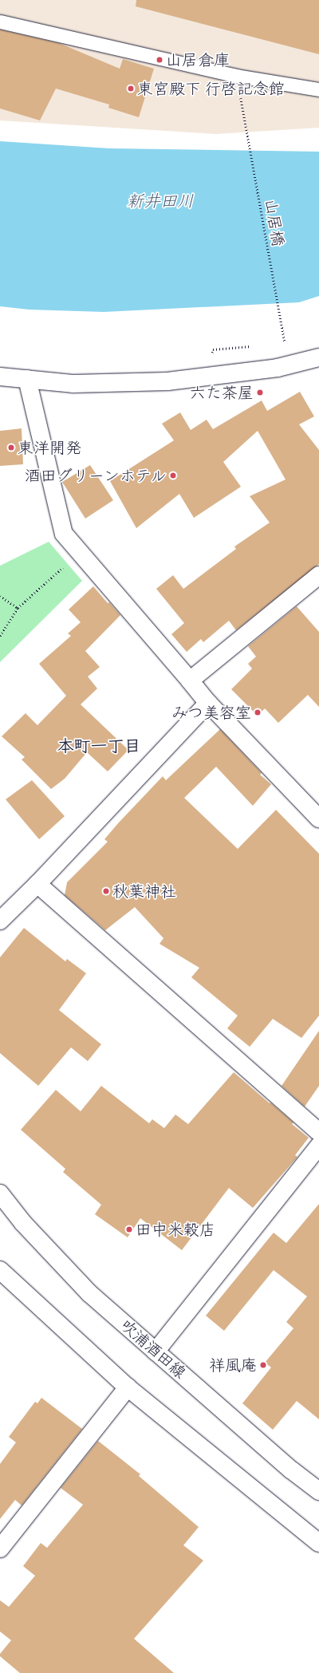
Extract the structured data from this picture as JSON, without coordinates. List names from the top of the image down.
{
  "streets": {
    "street": ["吹浦酒田線"],
    "path": ["山居橋"]
  },
  "districts": ["本町一丁目"],
  "water": ["新井田川"],
  "places": [
    "山居倉庫",
    "東宮殿下 行啓記念館",
    "六た茶屋",
    "東洋開発",
    "酒田グリーンホテル",
    "みつ美容室",
    "秋葉神社",
    "田中米穀店",
    "祥風庵"
  ]
}
